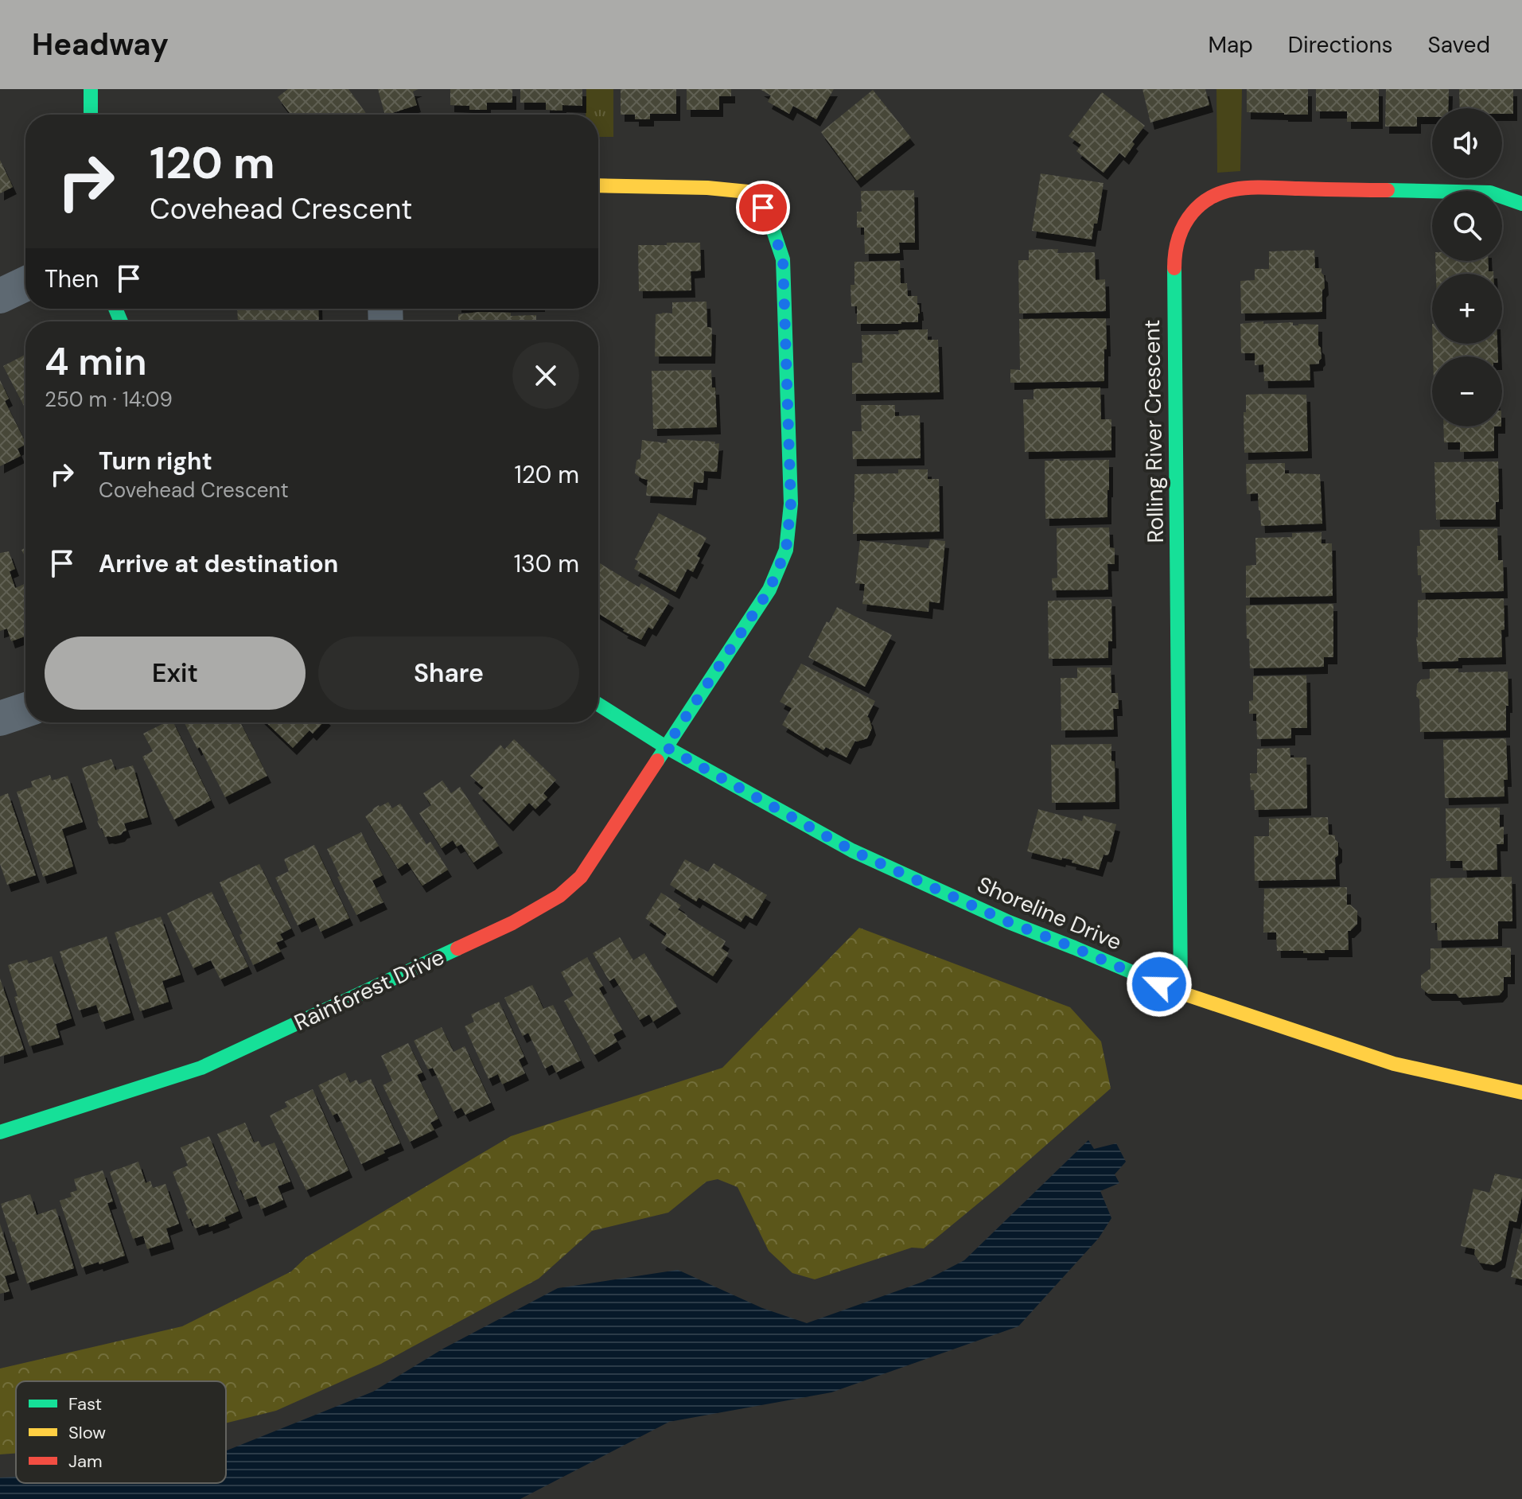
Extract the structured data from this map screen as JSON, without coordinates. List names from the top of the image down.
{
  "streets": {
    "street": ["Rolling River Crescent", "Shoreline Drive", "Rainforest Drive"]
  },
  "crossings": [
    ["Rolling River Crescent", "Shoreline Drive"],
    ["Shoreline Drive", "Rainforest Drive"]
  ],
  "legend": ["Fast", "Slow", "Jam"],
  "page": {
    "header": "Headway",
    "nav": ["Map", "Directions", "Saved"],
    "map_buttons": ["+", "−"],
    "turn": ["120 m", "Covehead Crescent"],
    "then": "Then",
    "heading": ["4 min", "250 m · 14:09"],
    "list": [
      {
        "name": "Turn right",
        "note": "Covehead Crescent",
        "value": "120 m"
      },
      {
        "name": "Arrive at destination",
        "value": "130 m"
      }
    ],
    "buttons": ["Exit", "Share"]
  }
}
